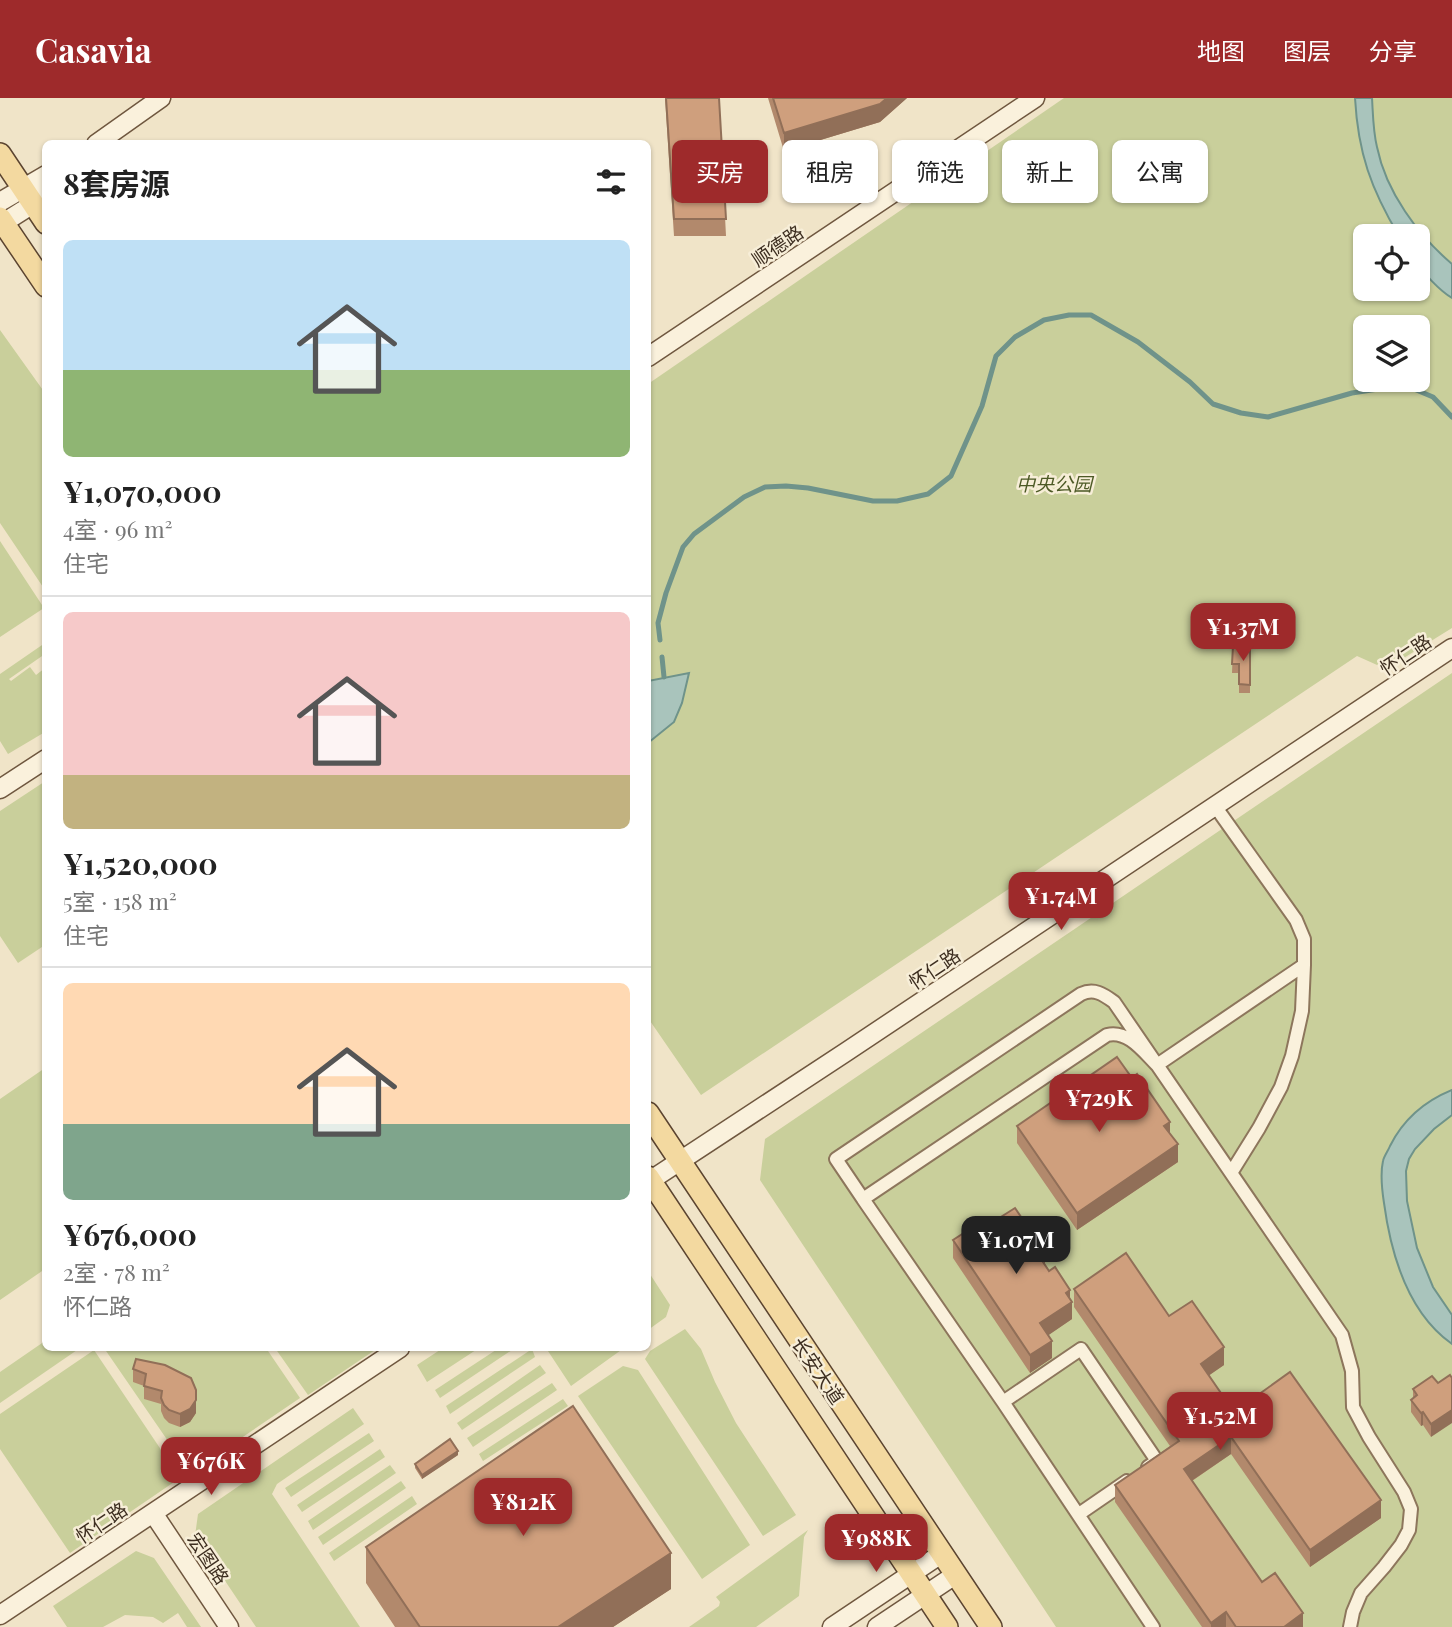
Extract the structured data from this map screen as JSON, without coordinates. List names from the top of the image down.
{
  "streets": {
    "main road": ["长安大道"],
    "street": ["顺德路", "怀仁路", "宏图路"]
  },
  "crossings": [
    ["怀仁路", "长安大道"],
    ["怀仁路", "宏图路"]
  ],
  "parks": ["中央公园"],
  "page": {
    "header": "Casavia",
    "nav": ["地图", "图层", "分享"],
    "chip": [
      "买房",
      "租房",
      "筛选",
      "新上",
      "公寓"
    ],
    "heading": "8套房源",
    "list": [
      {
        "name": "¥1,070,000",
        "note": "4室 · 96 m² · 住宅"
      },
      {
        "name": "¥1,520,000",
        "note": "5室 · 158 m² · 住宅"
      },
      {
        "name": "¥676,000",
        "note": "2室 · 78 m² · 怀仁路"
      }
    ],
    "price": [
      "¥1.37M",
      "¥1.74M",
      "¥729K",
      "¥1.07M",
      "¥1.52M",
      "¥676K",
      "¥812K",
      "¥988K"
    ]
  }
}
